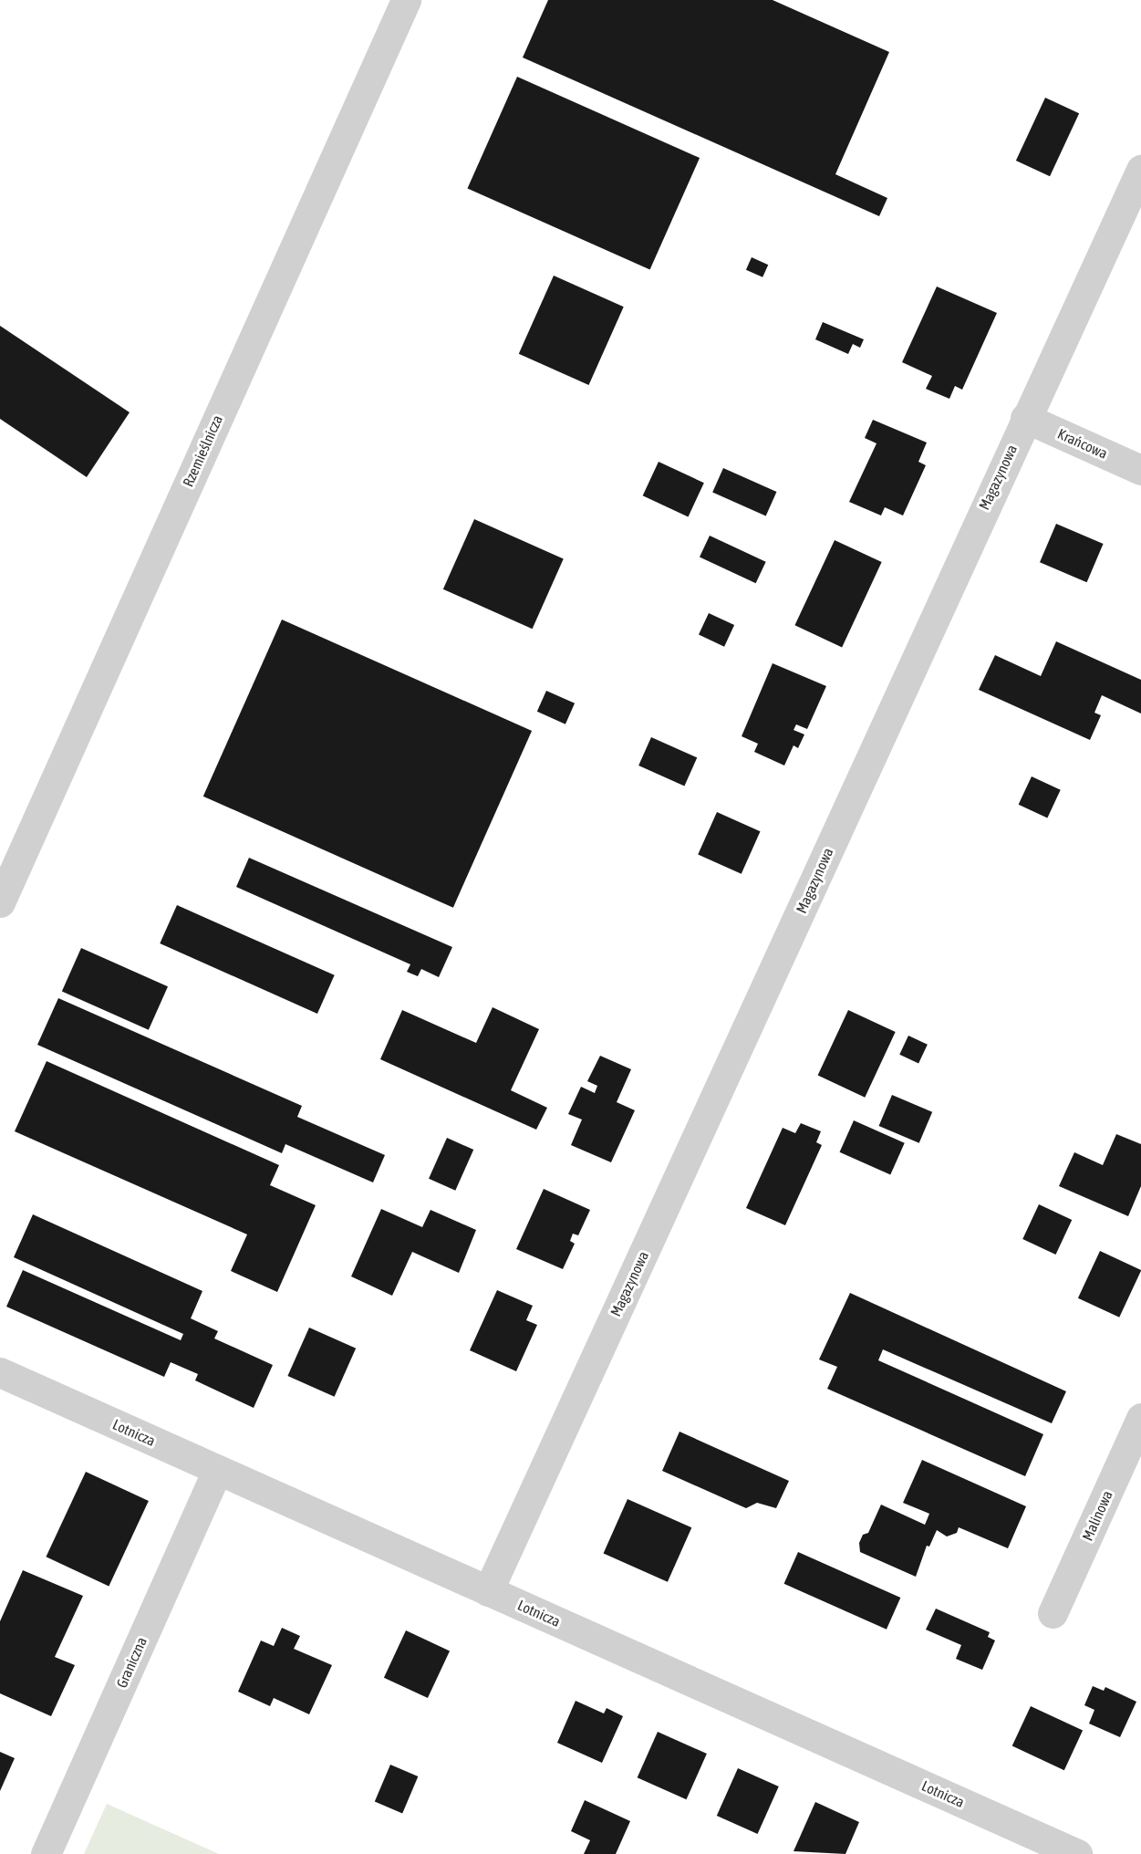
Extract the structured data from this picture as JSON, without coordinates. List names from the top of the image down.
{
  "streets": {
    "street": [
      "Krańcowa",
      "Rzemieślnicza",
      "Magazynowa",
      "Lotnicza",
      "Malinowa",
      "Graniczna"
    ]
  },
  "crossings": [
    ["Krańcowa", "Magazynowa"],
    ["Magazynowa", "Lotnicza"],
    ["Lotnicza", "Graniczna"]
  ]
}
